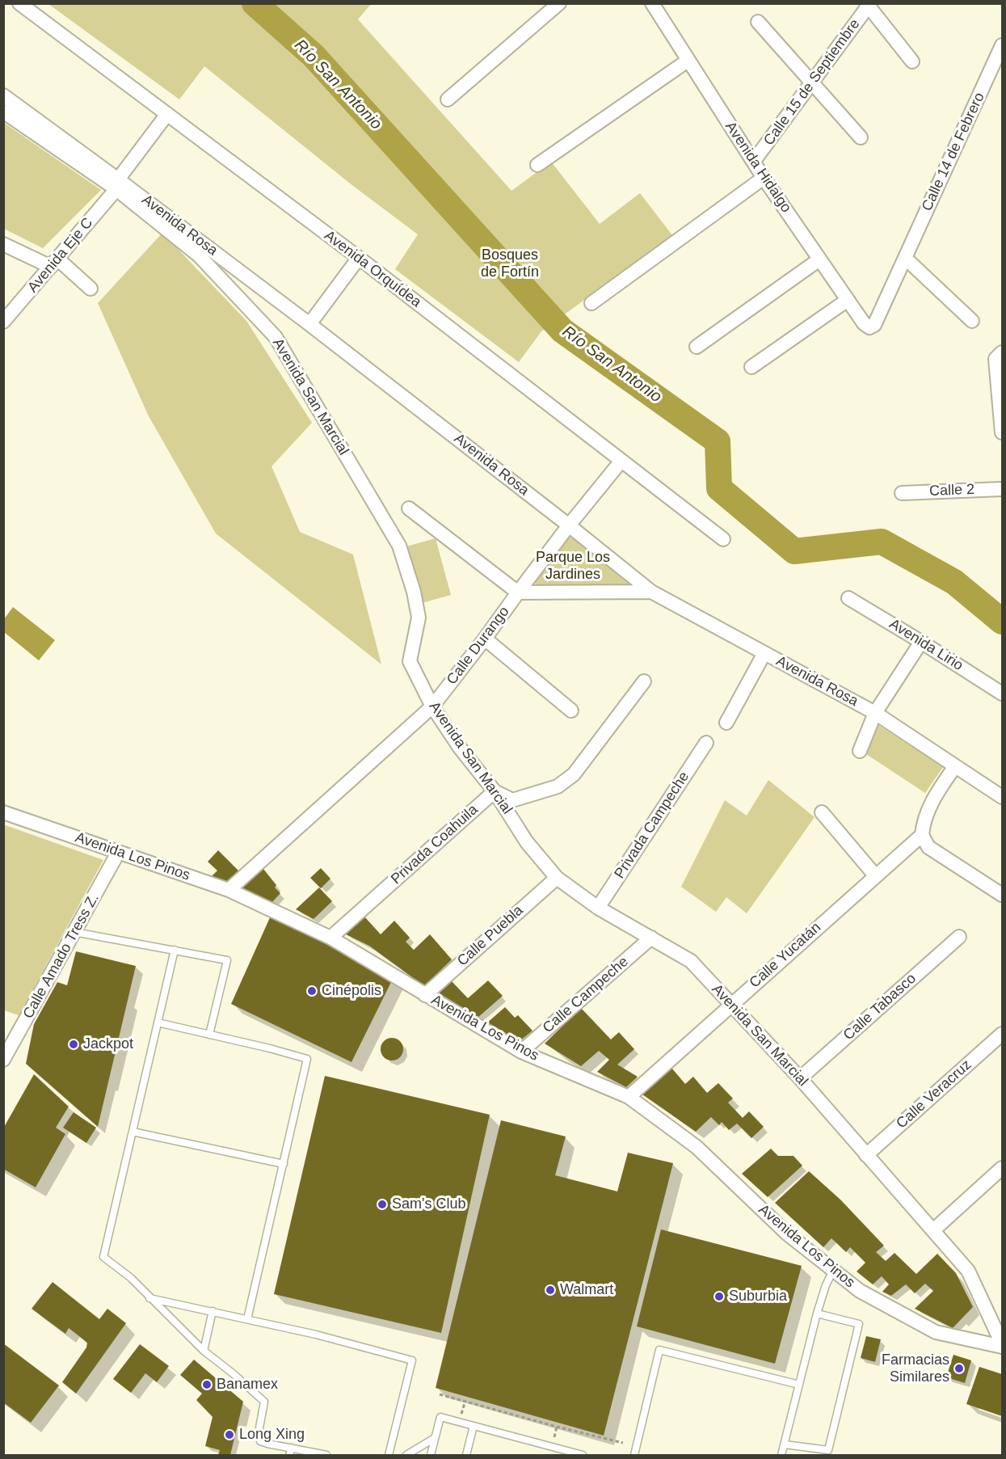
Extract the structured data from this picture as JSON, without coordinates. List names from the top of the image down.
{
  "streets": {
    "street": [
      "Calle 15 de Septiembre",
      "Calle 14 de Febrero",
      "Avenida Hidalgo",
      "Avenida Rosa",
      "Avenida Eje C",
      "Avenida Orquídea",
      "Avenida San Marcial",
      "Calle 2",
      "Avenida Lirio",
      "Calle Durango",
      "Privada Campeche",
      "Privada Coahuila",
      "Avenida Los Pinos",
      "Calle Puebla",
      "Calle Yucatán",
      "Calle Amado Tress Z.",
      "Calle Campeche",
      "Calle Tabasco",
      "Calle Veracruz"
    ]
  },
  "crossings": [
    ["Calle 15 de Septiembre", "Avenida Hidalgo"],
    ["Calle 14 de Febrero", "Avenida Hidalgo"],
    ["Avenida Rosa", "Avenida Eje C"],
    ["Avenida Rosa", "Avenida San Marcial"],
    ["Avenida Rosa", "Calle Durango"],
    ["Avenida Eje C", "Avenida Orquídea"],
    ["Avenida Eje C", "Avenida San Marcial"],
    ["Avenida Orquídea", "Calle Durango"],
    ["Avenida San Marcial", "Calle Durango"],
    ["Avenida San Marcial", "Privada Campeche"],
    ["Avenida San Marcial", "Privada Coahuila"],
    ["Avenida San Marcial", "Avenida Los Pinos"],
    ["Avenida San Marcial", "Calle Puebla"],
    ["Avenida San Marcial", "Calle Yucatán"],
    ["Avenida San Marcial", "Calle Campeche"],
    ["Avenida San Marcial", "Calle Tabasco"],
    ["Avenida San Marcial", "Calle Veracruz"],
    ["Calle Durango", "Avenida Los Pinos"],
    ["Privada Coahuila", "Avenida Los Pinos"],
    ["Avenida Los Pinos", "Calle Puebla"],
    ["Avenida Los Pinos", "Calle Yucatán"],
    ["Avenida Los Pinos", "Calle Amado Tress Z."],
    ["Avenida Los Pinos", "Calle Campeche"]
  ],
  "water": ["Río San Antonio"],
  "parks": ["Bosques de Fortín", "Parque Los Jardines"],
  "places": [
    "Cinépolis",
    "Jackpot",
    "Sam's Club",
    "Walmart",
    "Suburbia",
    "Farmacias Similares",
    "Banamex",
    "Long Xing"
  ]
}
